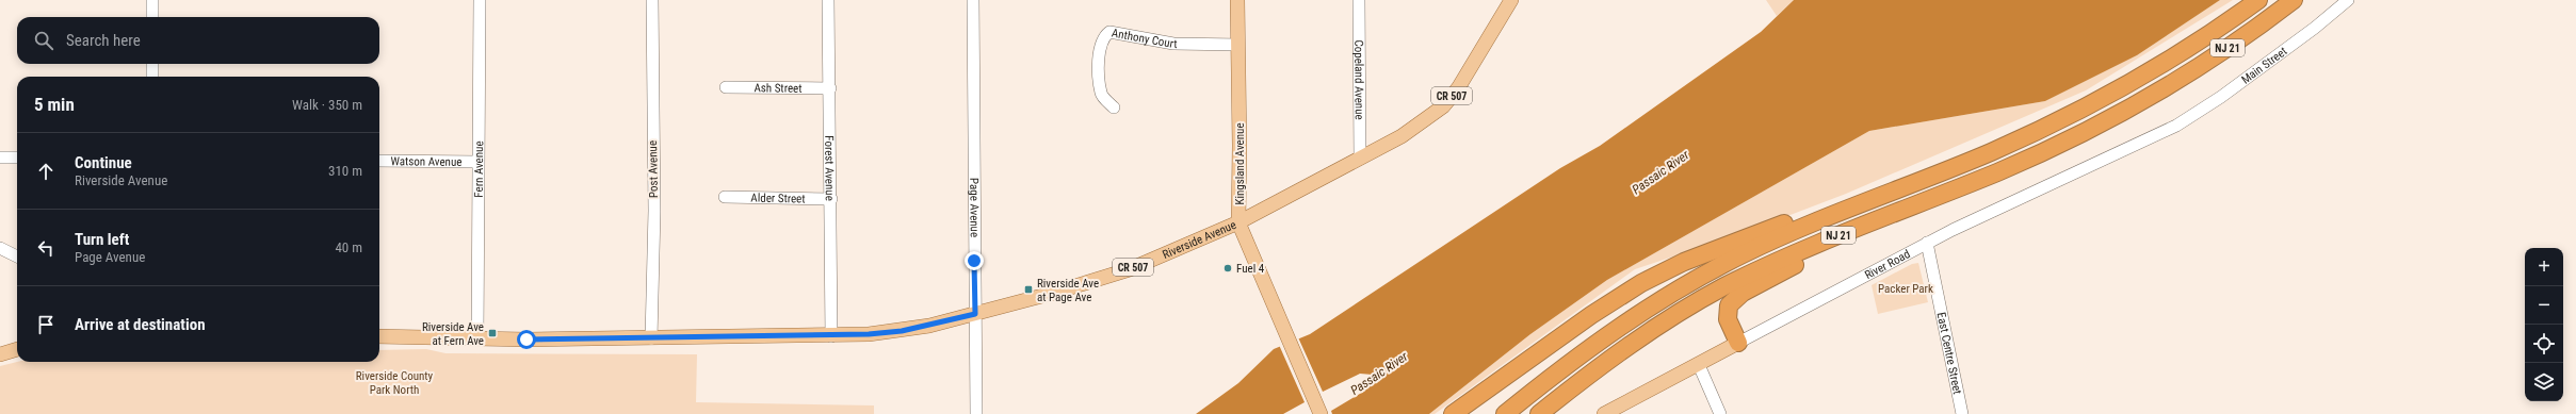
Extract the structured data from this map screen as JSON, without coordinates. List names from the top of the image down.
{
  "streets": {
    "highway": ["NJ 21"],
    "main road": [
      "CR 507",
      "Kingsland Avenue",
      "Riverside Avenue",
      "River Road"
    ],
    "street": [
      "Anthony Court",
      "Main Street",
      "Copeland Avenue",
      "Ash Street",
      "Watson Avenue",
      "Forest Avenue",
      "Fern Avenue",
      "Post Avenue",
      "Alder Street",
      "Page Avenue",
      "East Centre Street"
    ]
  },
  "crossings": [
    ["Anthony Court", "Kingsland Avenue"],
    ["Main Street", "River Road"],
    ["Copeland Avenue", "Riverside Avenue"],
    ["Ash Street", "Forest Avenue"],
    ["Watson Avenue", "Fern Avenue"],
    ["Kingsland Avenue", "Riverside Avenue"],
    ["Forest Avenue", "Alder Street"],
    ["Forest Avenue", "Riverside Avenue"],
    ["Fern Avenue", "Riverside Avenue"],
    ["Post Avenue", "Riverside Avenue"],
    ["Page Avenue", "Riverside Avenue"],
    ["River Road", "East Centre Street"]
  ],
  "water": ["Passaic River"],
  "parks": ["Packer Park", "Riverside County Park North"],
  "places": {
    "other": ["Fuel 4"],
    "transit": ["Riverside Ave at Page Ave", "Riverside Ave at Fern Ave"]
  },
  "page": {
    "search": "Search here",
    "heading": ["5 min", "Walk · 350 m"],
    "list": [
      ["Continue", "Riverside Avenue", "310 m"],
      ["Turn left", "Page Avenue", "40 m"],
      "Arrive at destination"
    ],
    "map_buttons": ["+", "−"]
  }
}
